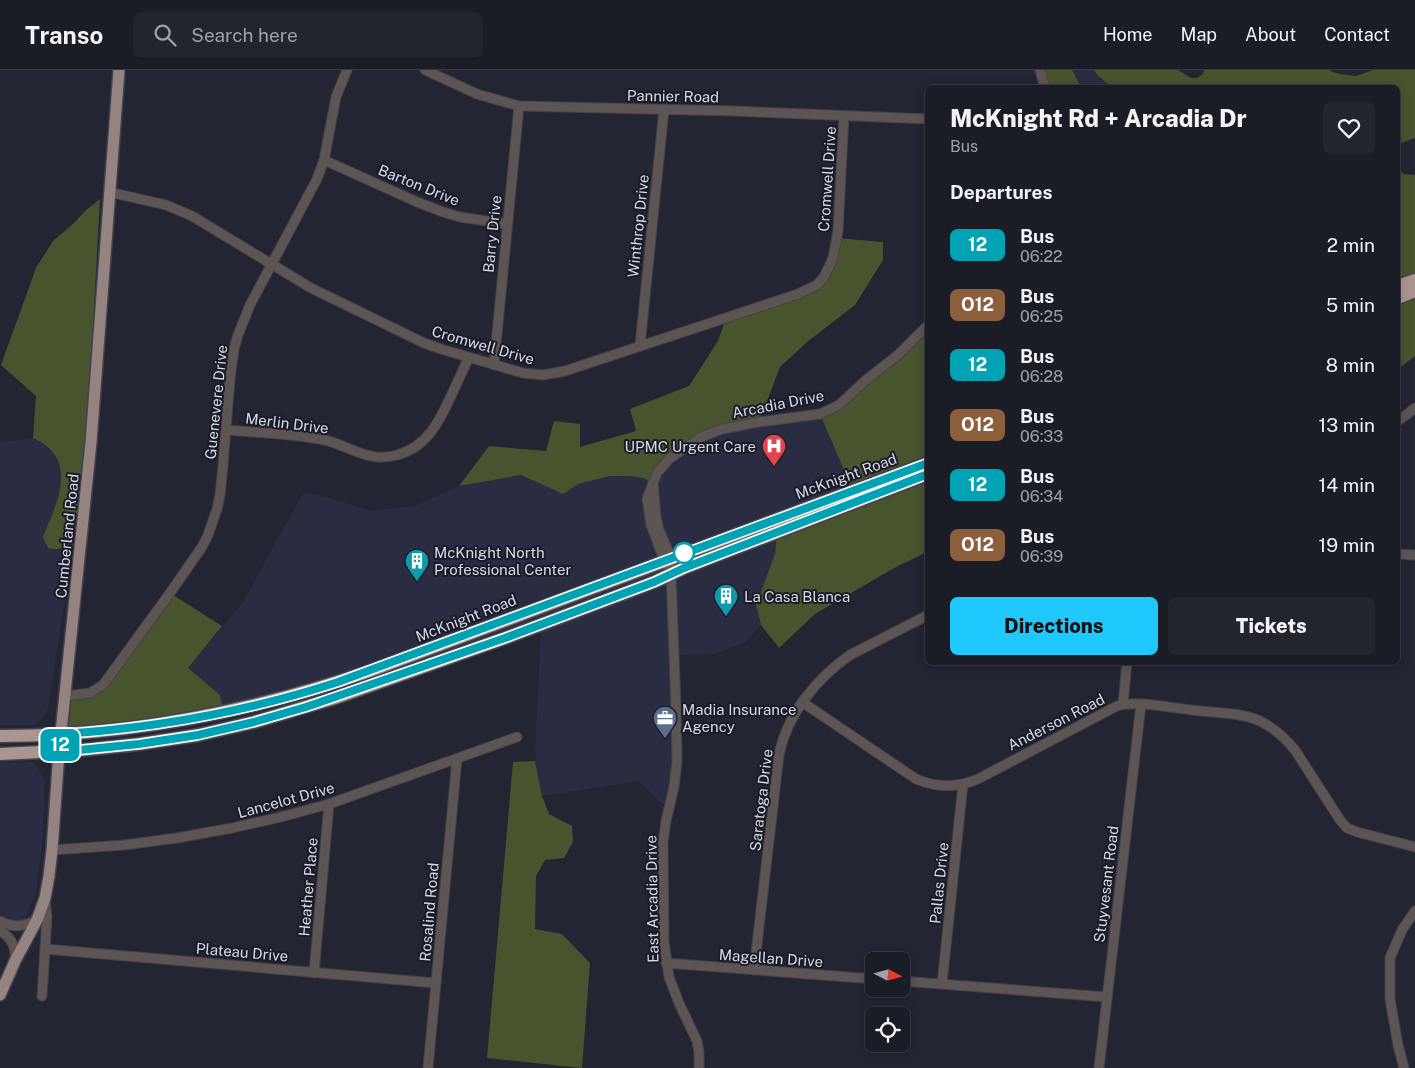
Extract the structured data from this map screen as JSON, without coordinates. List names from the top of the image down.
{
  "streets": {
    "highway": ["McKnight Road"],
    "main road": ["Cumberland Road"],
    "street": [
      "Pannier Road",
      "Cromwell Drive",
      "Barton Drive",
      "Winthrop Drive",
      "Barry Drive",
      "Guenevere Drive",
      "Arcadia Drive",
      "Merlin Drive",
      "Anderson Road",
      "Lancelot Drive",
      "Saratoga Drive",
      "Pallas Drive",
      "Stuyvesant Road",
      "Heather Place",
      "East Arcadia Drive",
      "Rosalind Road",
      "Plateau Drive",
      "Magellan Drive"
    ]
  },
  "crossings": [
    ["Pannier Road", "Cromwell Drive"],
    ["Pannier Road", "Winthrop Drive"],
    ["Pannier Road", "Barry Drive"],
    ["Cromwell Drive", "Winthrop Drive"],
    ["Cromwell Drive", "Barry Drive"],
    ["Cromwell Drive", "Guenevere Drive"],
    ["Cromwell Drive", "Merlin Drive"],
    ["Cromwell Drive", "Cumberland Road"],
    ["Barton Drive", "Barry Drive"],
    ["Barton Drive", "Guenevere Drive"],
    ["Guenevere Drive", "Merlin Drive"],
    ["Guenevere Drive", "Cumberland Road"],
    ["Arcadia Drive", "McKnight Road"],
    ["Arcadia Drive", "East Arcadia Drive"],
    ["McKnight Road", "Cumberland Road"],
    ["McKnight Road", "East Arcadia Drive"],
    ["Cumberland Road", "Lancelot Drive"],
    ["Anderson Road", "Saratoga Drive"],
    ["Anderson Road", "Pallas Drive"],
    ["Anderson Road", "Stuyvesant Road"],
    ["Lancelot Drive", "Heather Place"],
    ["Lancelot Drive", "Rosalind Road"],
    ["Saratoga Drive", "Magellan Drive"],
    ["Heather Place", "Plateau Drive"],
    ["East Arcadia Drive", "Magellan Drive"],
    ["Rosalind Road", "Plateau Drive"]
  ],
  "places": {
    "hospital": ["UPMC Urgent Care"],
    "building": ["McKnight North Professional Center", "La Casa Blanca"],
    "office": ["Madia Insurance Agency"]
  },
  "lines": ["bus line 12"],
  "north": "right",
  "page": {
    "header": "Transo",
    "search": "Search here",
    "nav": [
      "Home",
      "Map",
      "About",
      "Contact"
    ],
    "on_map": "12",
    "heading": [
      ["McKnight Rd + Arcadia Dr", "Bus"],
      "Departures"
    ],
    "list": [
      {
        "mark": "12",
        "name": "Bus",
        "note": "06:22",
        "value": "2 min"
      },
      {
        "mark": "O12",
        "name": "Bus",
        "note": "06:25",
        "value": "5 min"
      },
      {
        "mark": "12",
        "name": "Bus",
        "note": "06:28",
        "value": "8 min"
      },
      {
        "mark": "O12",
        "name": "Bus",
        "note": "06:33",
        "value": "13 min"
      },
      {
        "mark": "12",
        "name": "Bus",
        "note": "06:34",
        "value": "14 min"
      },
      {
        "mark": "O12",
        "name": "Bus",
        "note": "06:39",
        "value": "19 min"
      }
    ],
    "buttons": ["Directions", "Tickets"]
  }
}
